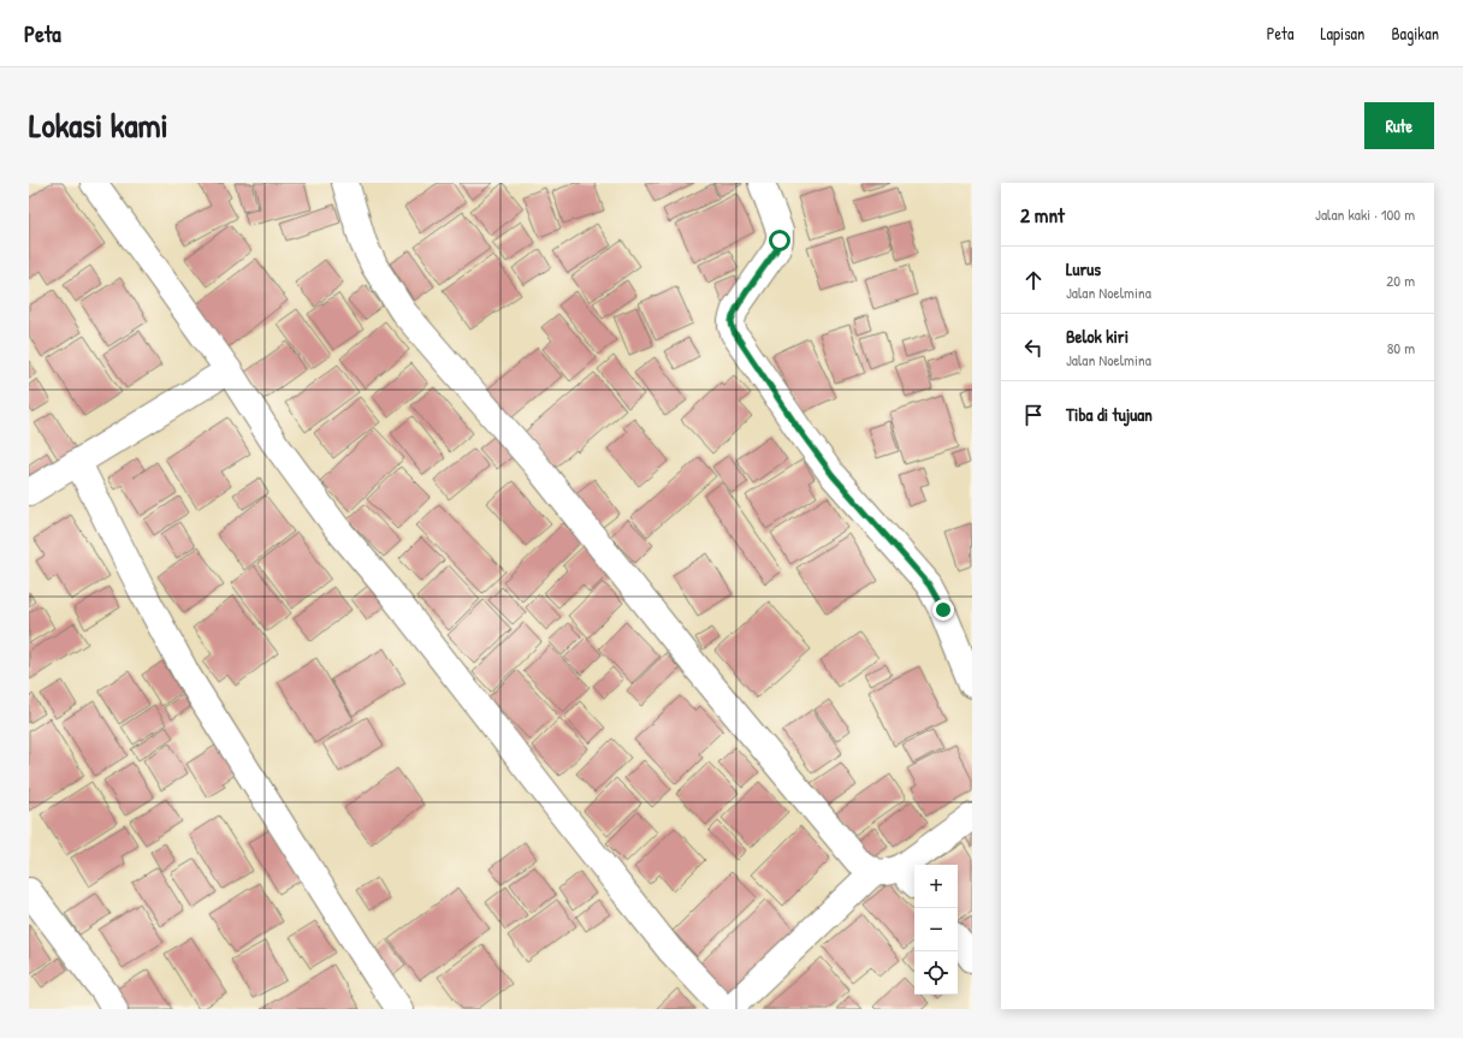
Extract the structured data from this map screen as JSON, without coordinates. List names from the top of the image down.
{
  "page": {
    "header": "Peta",
    "nav": ["Peta", "Lapisan", "Bagikan"],
    "title": "Lokasi kami",
    "buttons": "Rute",
    "heading": ["2 mnt", "Jalan kaki · 100 m"],
    "list": [
      ["Lurus", "Jalan Noelmina", "20 m"],
      ["Belok kiri", "Jalan Noelmina", "80 m"],
      "Tiba di tujuan"
    ],
    "map_buttons": ["+", "−"]
  }
}
